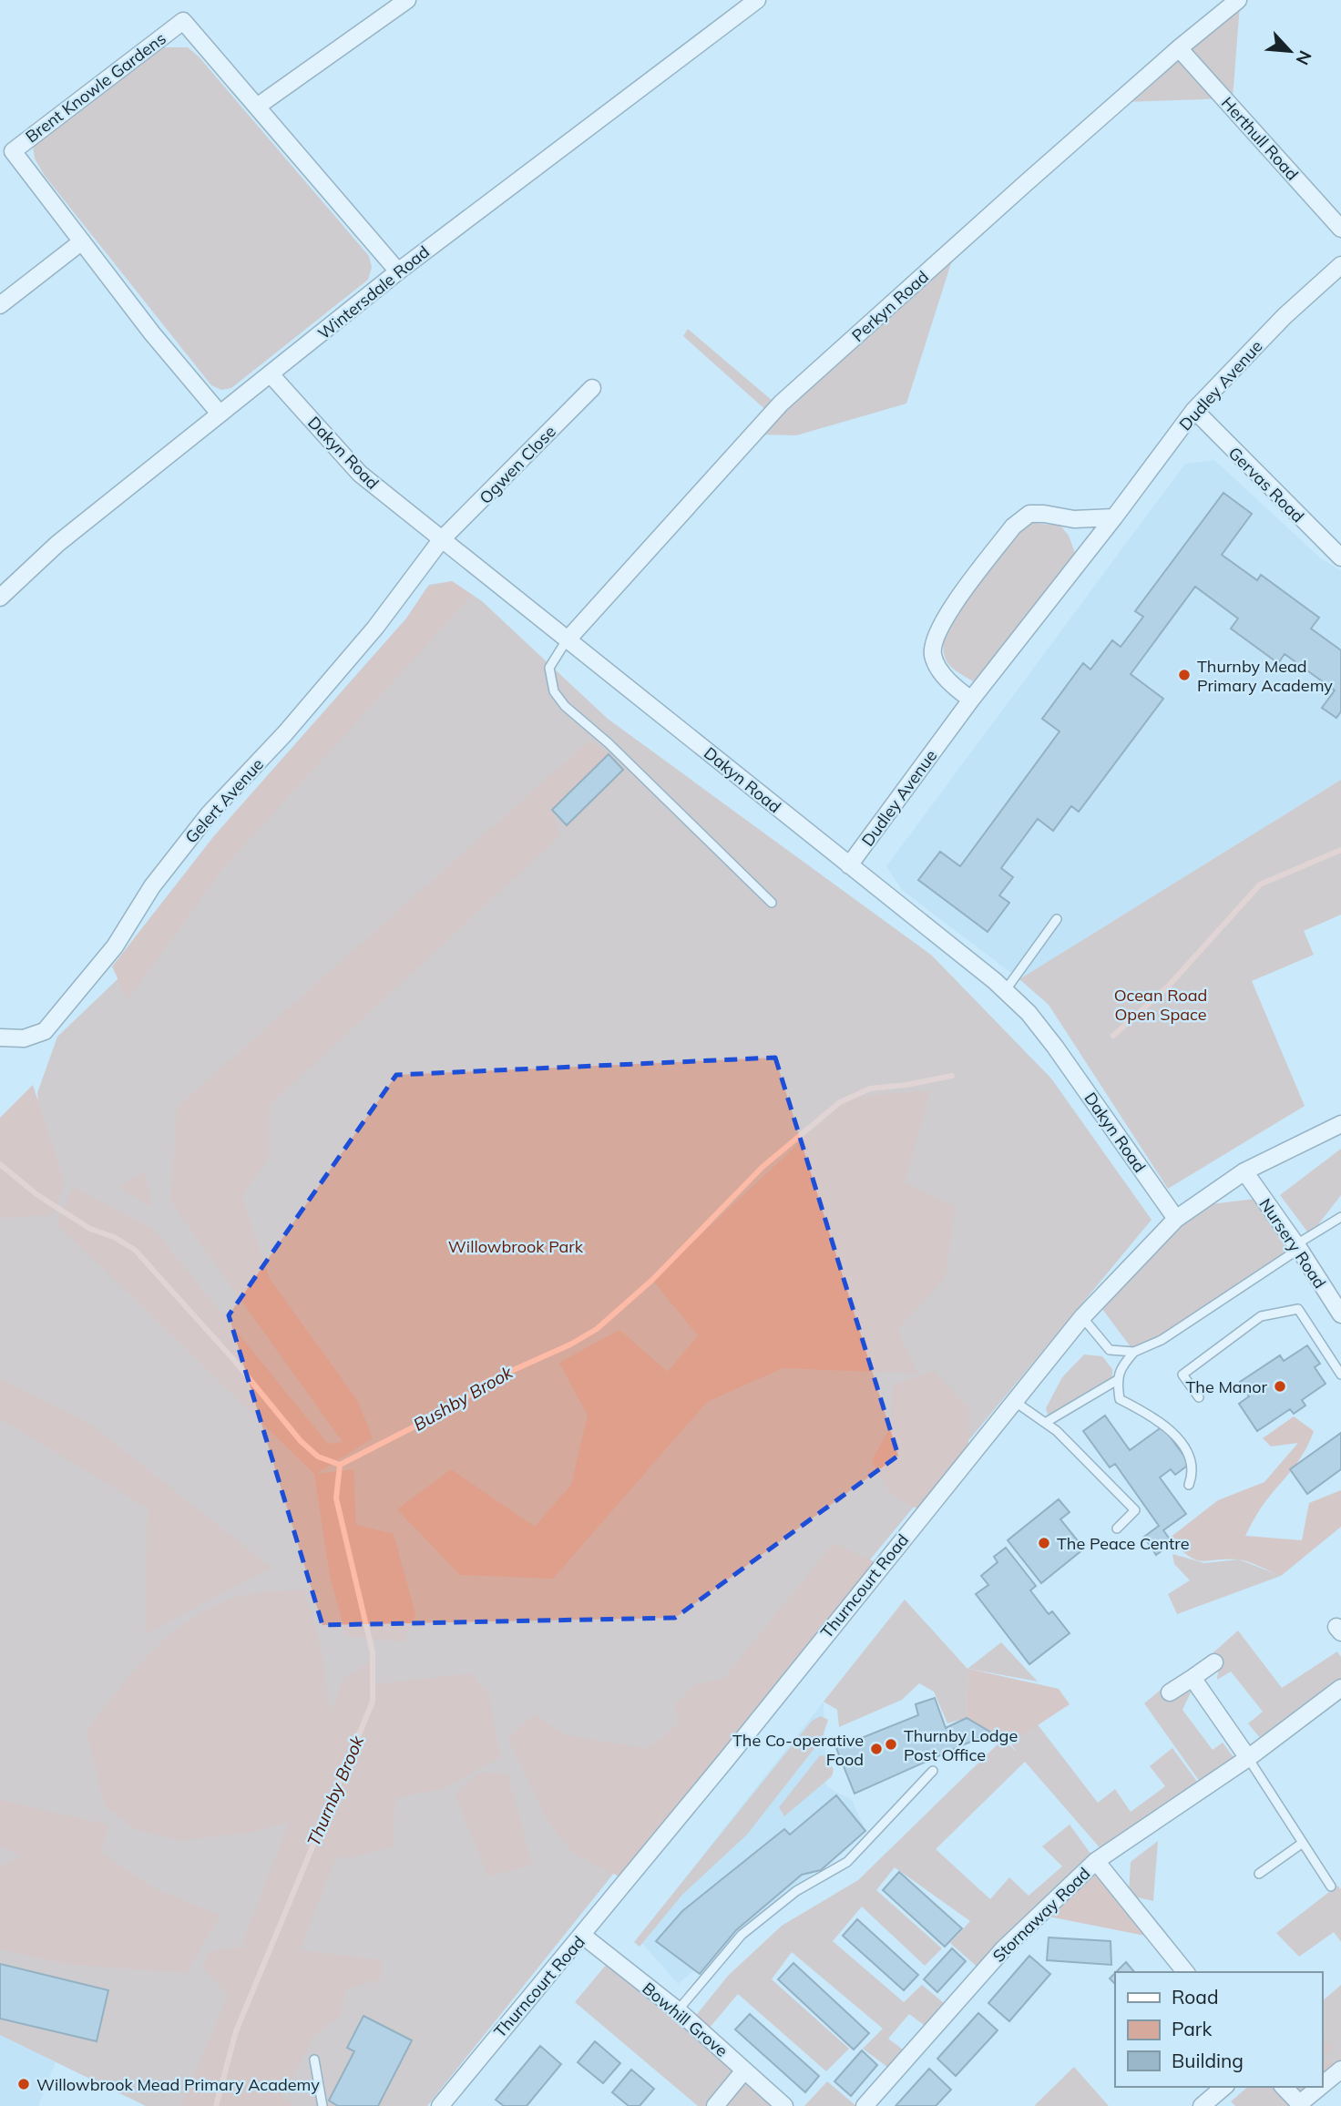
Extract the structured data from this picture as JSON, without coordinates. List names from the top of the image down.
{
  "streets": {
    "street": [
      "Brent Knowle Gardens",
      "Herthull Road",
      "Wintersdale Road",
      "Perkyn Road",
      "Dudley Avenue",
      "Dakyn Road",
      "Ogwen Close",
      "Gervas Road",
      "Gelert Avenue",
      "Nursery Road",
      "Thurncourt Road",
      "Stornaway Road",
      "Bowhill Grove"
    ]
  },
  "crossings": [
    ["Brent Knowle Gardens", "Wintersdale Road"],
    ["Herthull Road", "Perkyn Road"],
    ["Wintersdale Road", "Dakyn Road"],
    ["Perkyn Road", "Dakyn Road"],
    ["Dudley Avenue", "Dakyn Road"],
    ["Dudley Avenue", "Gervas Road"],
    ["Dakyn Road", "Ogwen Close"],
    ["Dakyn Road", "Gelert Avenue"],
    ["Dakyn Road", "Thurncourt Road"],
    ["Ogwen Close", "Gelert Avenue"],
    ["Nursery Road", "Thurncourt Road"],
    ["Thurncourt Road", "Bowhill Grove"]
  ],
  "water": ["Bushby Brook", "Thurnby Brook"],
  "parks": ["Ocean Road Open Space", "Willowbrook Park"],
  "places": [
    "Thurnby Mead Primary Academy",
    "The Manor",
    "The Peace Centre",
    "Thurnby Lodge Post Office",
    "The Co-operative Food",
    "Willowbrook Mead Primary Academy"
  ],
  "legend": ["Road", "Park", "Building"],
  "north": "bottom right"
}
